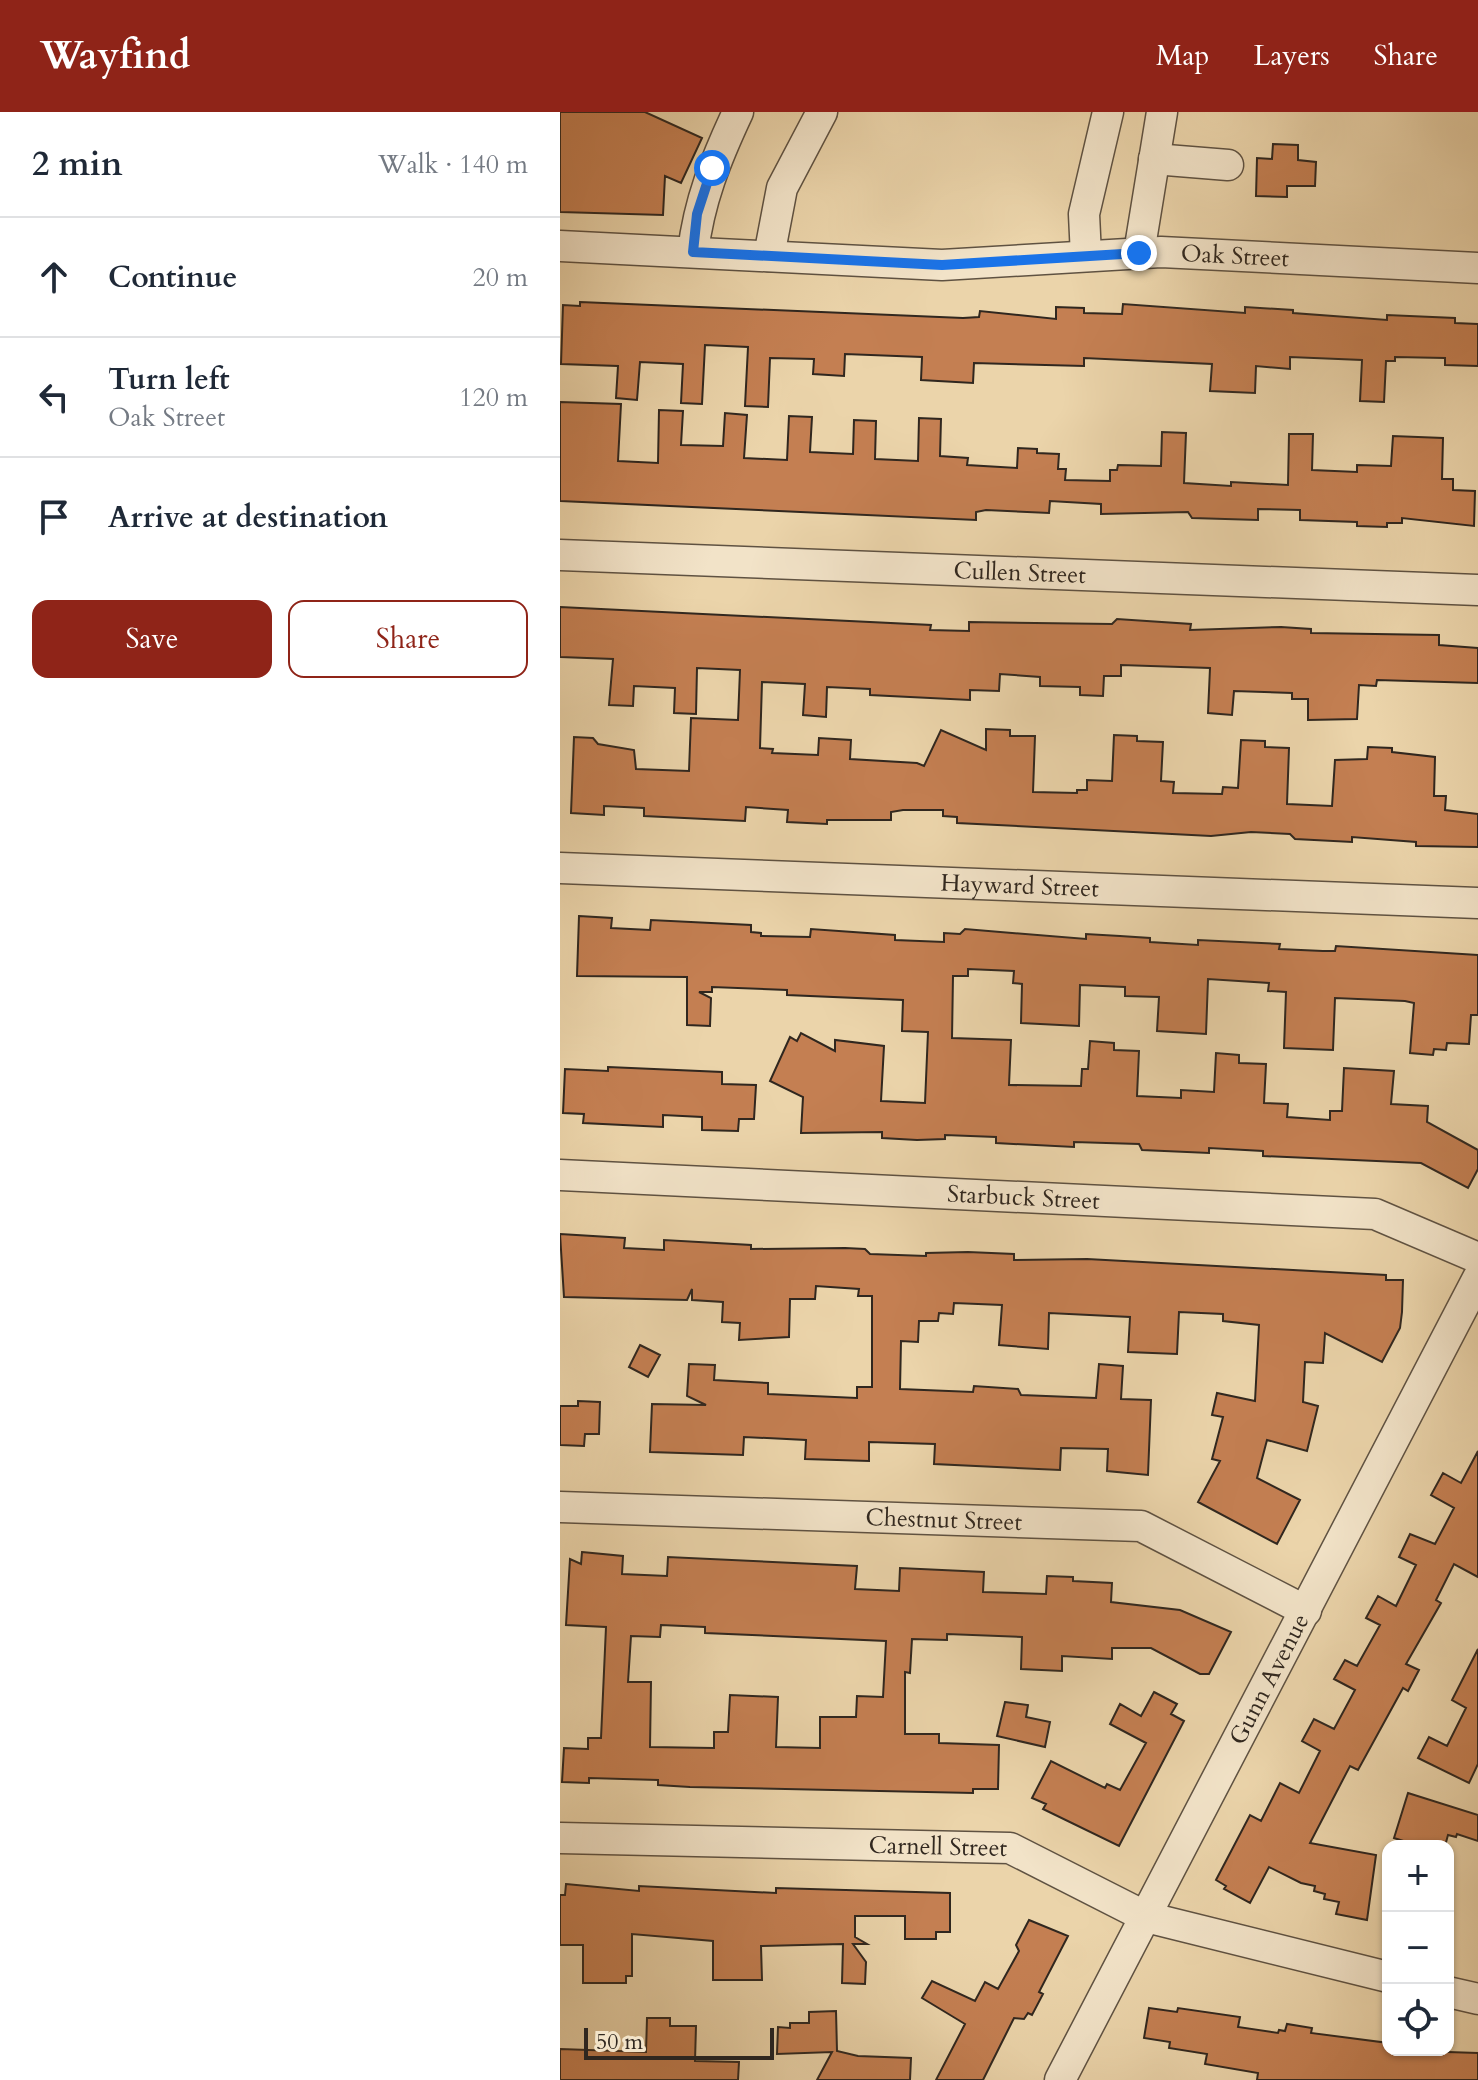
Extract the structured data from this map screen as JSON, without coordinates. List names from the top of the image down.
{
  "streets": {
    "street": [
      "Oak Street",
      "Cullen Street",
      "Hayward Street",
      "Starbuck Street",
      "Chestnut Street",
      "Gunn Avenue",
      "Carnell Street"
    ]
  },
  "crossings": [
    ["Chestnut Street", "Gunn Avenue"],
    ["Gunn Avenue", "Carnell Street"]
  ],
  "scale_bar": "50 m",
  "page": {
    "header": "Wayfind",
    "nav": ["Map", "Layers", "Share"],
    "heading": ["2 min", "Walk · 140 m"],
    "list": [
      ["Continue", "20 m"],
      ["Turn left", "Oak Street", "120 m"],
      "Arrive at destination"
    ],
    "buttons": ["Save", "Share"],
    "map_buttons": ["+", "−"],
    "scale": "50 m"
  }
}
